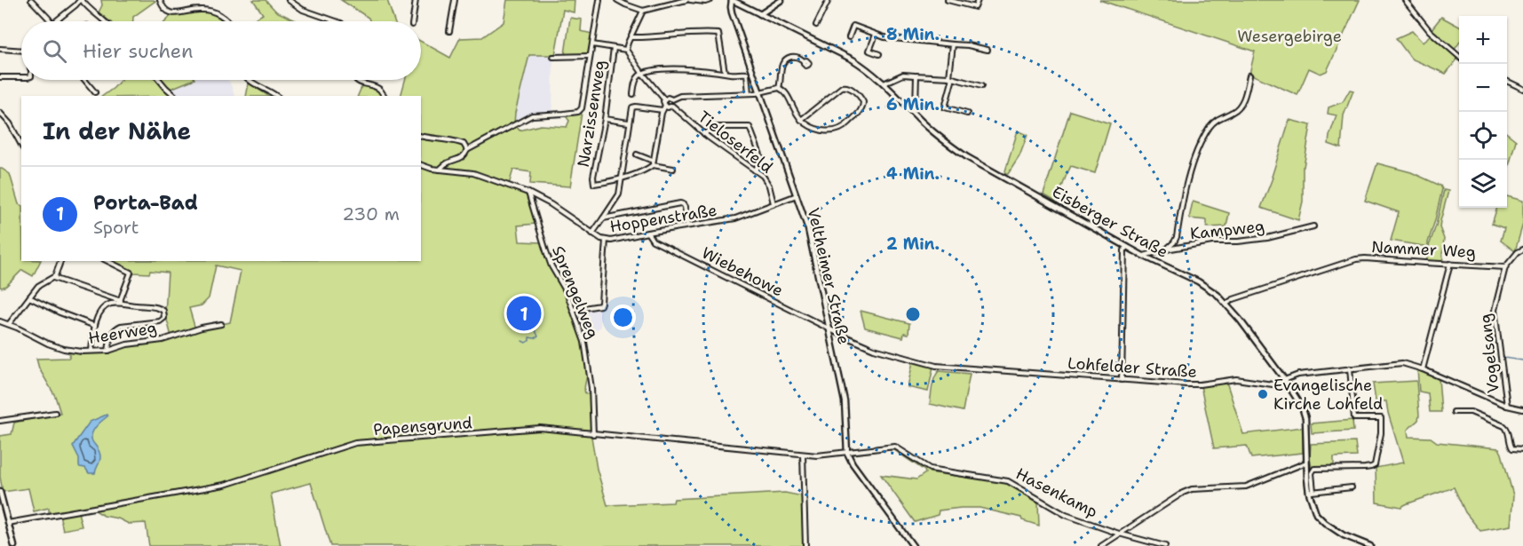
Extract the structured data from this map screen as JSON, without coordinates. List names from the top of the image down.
{
  "streets": {
    "main road": ["Eisberger Straße", "Veltheimer Straße"],
    "street": [
      "Narzissenweg",
      "Tieloserfeld",
      "Hoppenstraße",
      "Kampweg",
      "Nammer Weg",
      "Wiebehowe",
      "Sprengelweg",
      "Heerweg",
      "Vogelsang",
      "Lohfelder Straße",
      "Papensgrund",
      "Hasenkamp"
    ]
  },
  "crossings": [
    ["Tieloserfeld", "Hoppenstraße"],
    ["Hoppenstraße", "Wiebehowe"],
    ["Hoppenstraße", "Veltheimer Straße"],
    ["Hoppenstraße", "Sprengelweg"],
    ["Eisberger Straße", "Kampweg"],
    ["Eisberger Straße", "Nammer Weg"],
    ["Eisberger Straße", "Veltheimer Straße"],
    ["Eisberger Straße", "Lohfelder Straße"],
    ["Nammer Weg", "Vogelsang"],
    ["Wiebehowe", "Veltheimer Straße"],
    ["Wiebehowe", "Lohfelder Straße"],
    ["Veltheimer Straße", "Lohfelder Straße"],
    ["Veltheimer Straße", "Papensgrund"],
    ["Veltheimer Straße", "Hasenkamp"],
    ["Sprengelweg", "Papensgrund"],
    ["Vogelsang", "Lohfelder Straße"],
    ["Papensgrund", "Hasenkamp"]
  ],
  "parks": ["Wesergebirge"],
  "places": ["Evangelische Kirche Lohfeld"],
  "page": {
    "map_buttons": ["+", "−"],
    "search": "Hier suchen",
    "heading": "In der Nähe",
    "list": [
      {
        "mark": "1",
        "name": "Porta-Bad",
        "note": "Sport",
        "value": "230 m"
      }
    ],
    "pins": "1"
  },
  "rings": [
    "8 Min.",
    "6 Min.",
    "4 Min.",
    "2 Min."
  ]
}
